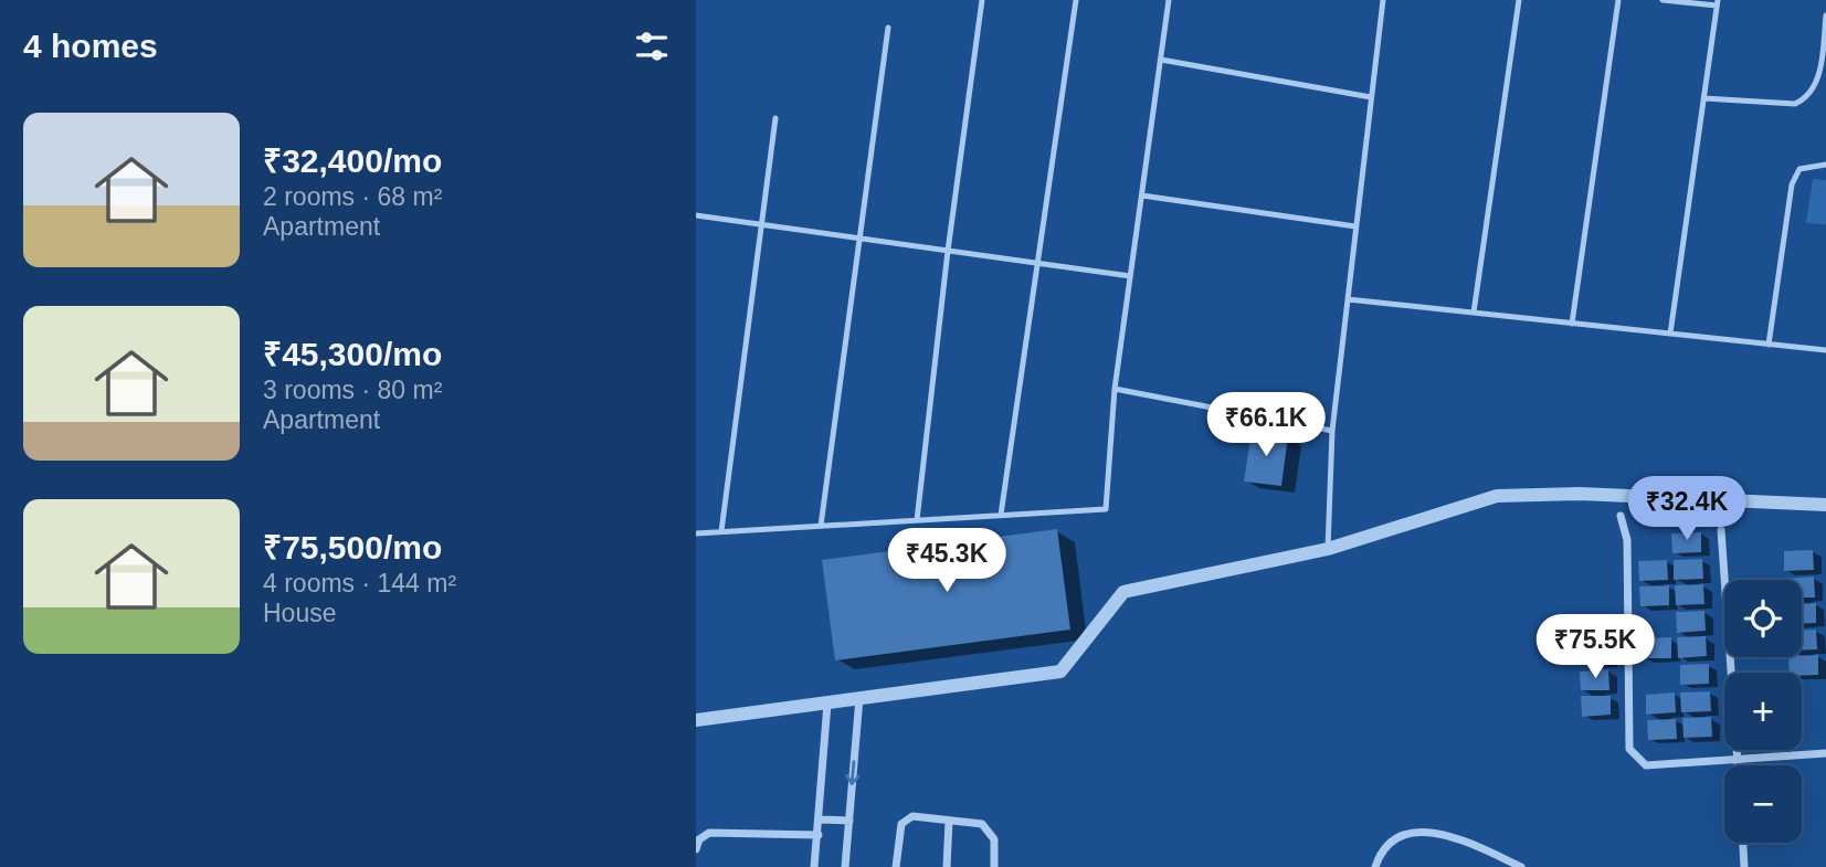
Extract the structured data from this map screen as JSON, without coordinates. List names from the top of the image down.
{
  "page": {
    "heading": "4 homes",
    "list": [
      {
        "name": "₹32,400/mo",
        "note": "2 rooms · 68 m² · Apartment"
      },
      {
        "name": "₹45,300/mo",
        "note": "3 rooms · 80 m² · Apartment"
      },
      {
        "name": "₹75,500/mo",
        "note": "4 rooms · 144 m² · House"
      }
    ],
    "price": [
      "₹66.1K",
      "₹32.4K",
      "₹45.3K",
      "₹75.5K"
    ],
    "map_buttons": ["+", "−"]
  }
}
